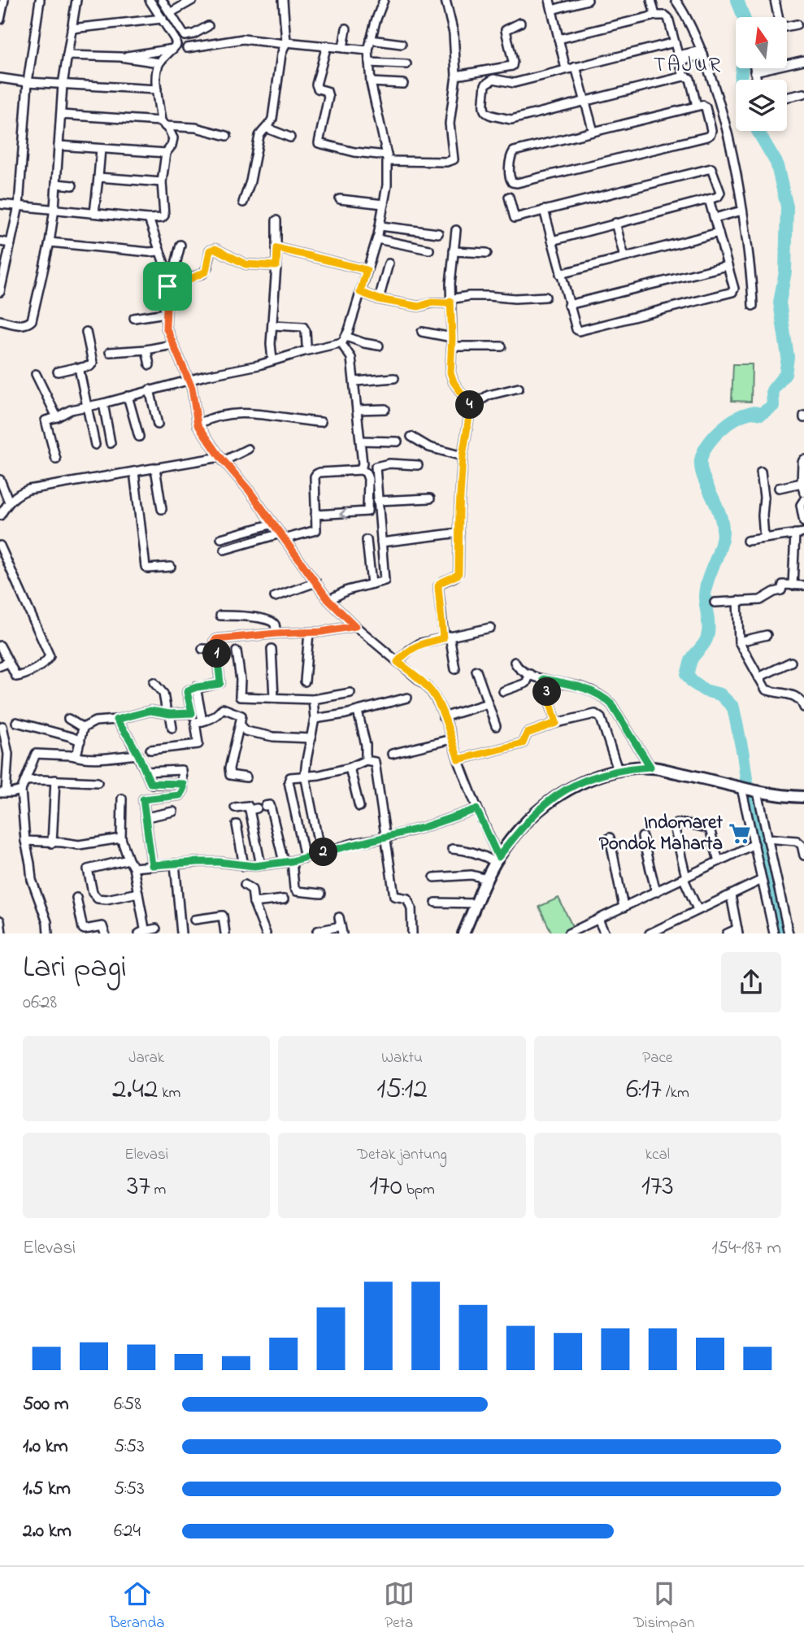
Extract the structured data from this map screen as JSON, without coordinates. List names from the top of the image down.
{
  "districts": ["TAJUR"],
  "places": {
    "supermarket": ["Indomaret Pondok Maharta"]
  },
  "north": "top",
  "page": {
    "pins": [
      "4",
      "1",
      "3",
      "2"
    ],
    "heading": ["Lari pagi", "06:28"],
    "stats": [
      ["Jarak", "2.42 km"],
      ["Waktu", "15:12"],
      ["Pace", "6:17 /km"],
      ["Elevasi", "37 m"],
      ["Detak jantung", "170 bpm"],
      ["kcal", "173"]
    ],
    "chart": ["Elevasi", "154–187 m"],
    "list": [
      {
        "name": "500 m",
        "note": "6:58"
      },
      {
        "name": "1.0 km",
        "note": "5:53"
      },
      {
        "name": "1.5 km",
        "note": "5:53"
      },
      {
        "name": "2.0 km",
        "note": "6:24"
      }
    ],
    "tabs": ["Beranda", "Peta", "Disimpan"]
  }
}
